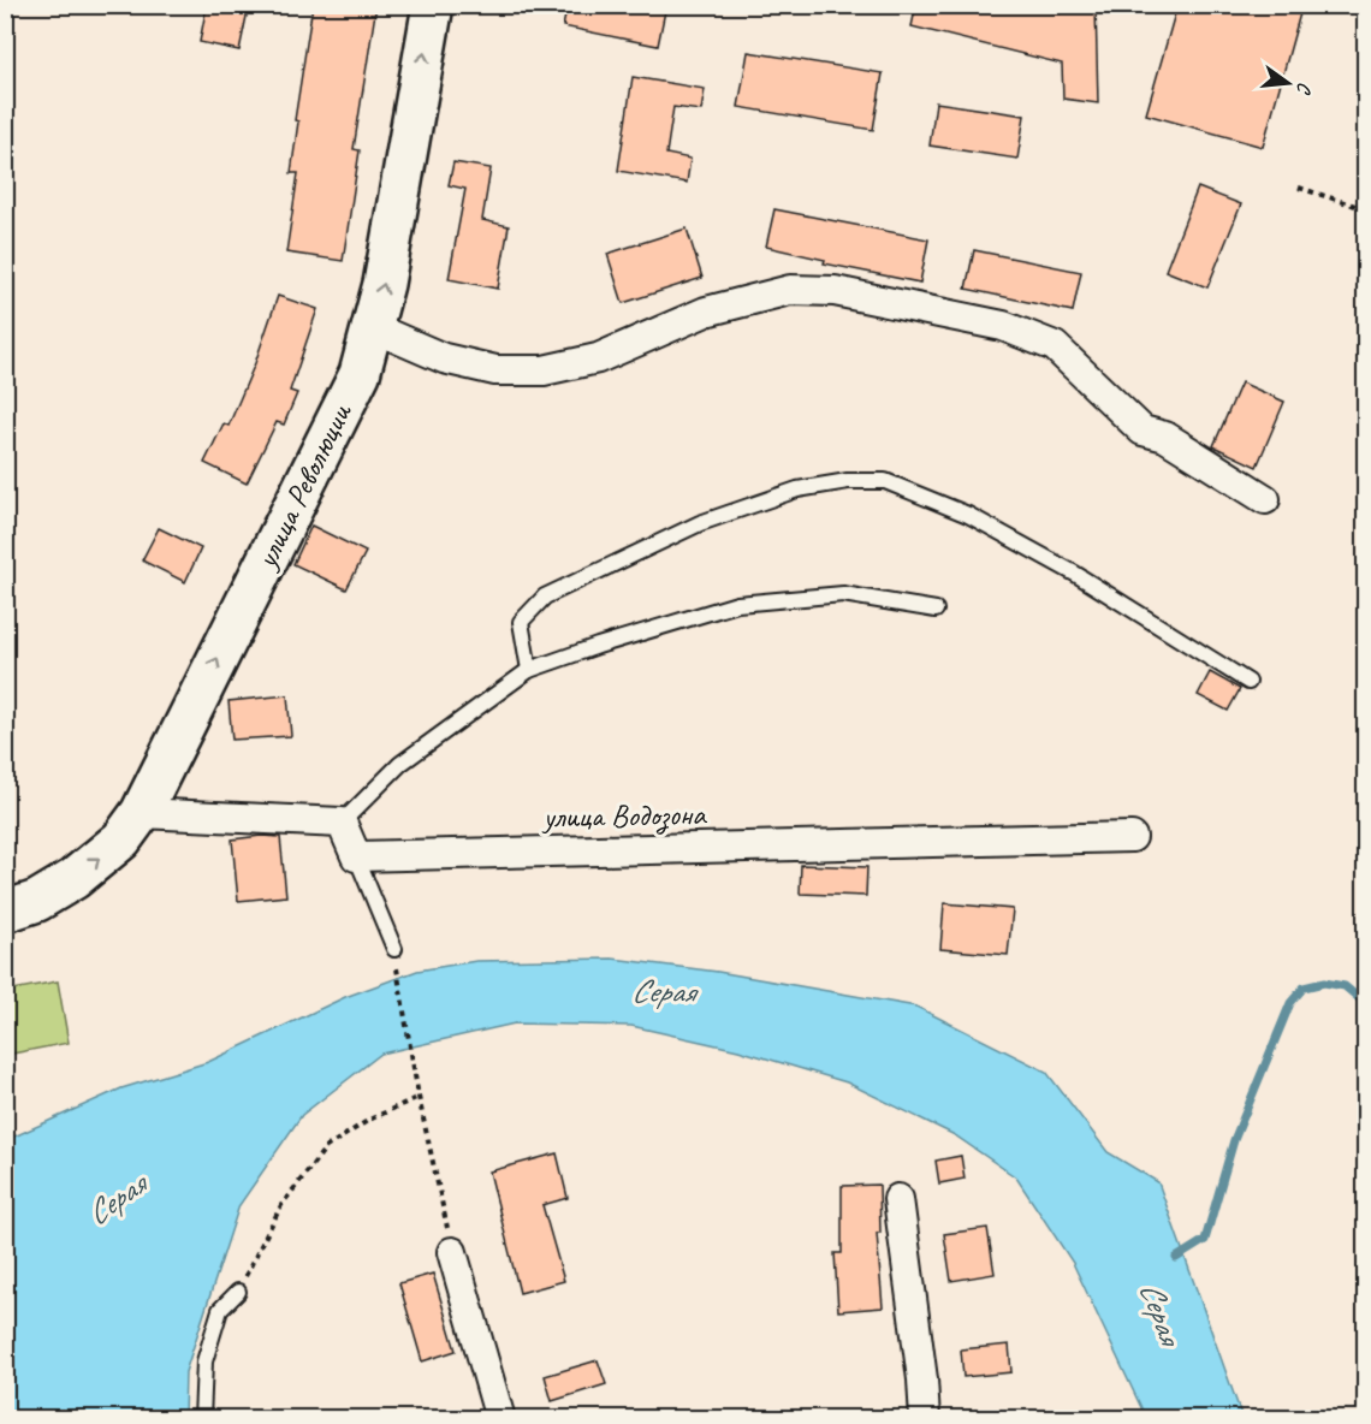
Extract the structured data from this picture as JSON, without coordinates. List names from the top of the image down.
{
  "streets": {
    "main road": ["улица Революции"],
    "street": ["улица Водозона"]
  },
  "one_way": ["улица Революции"],
  "water": ["Серая"],
  "north": "right"
}
